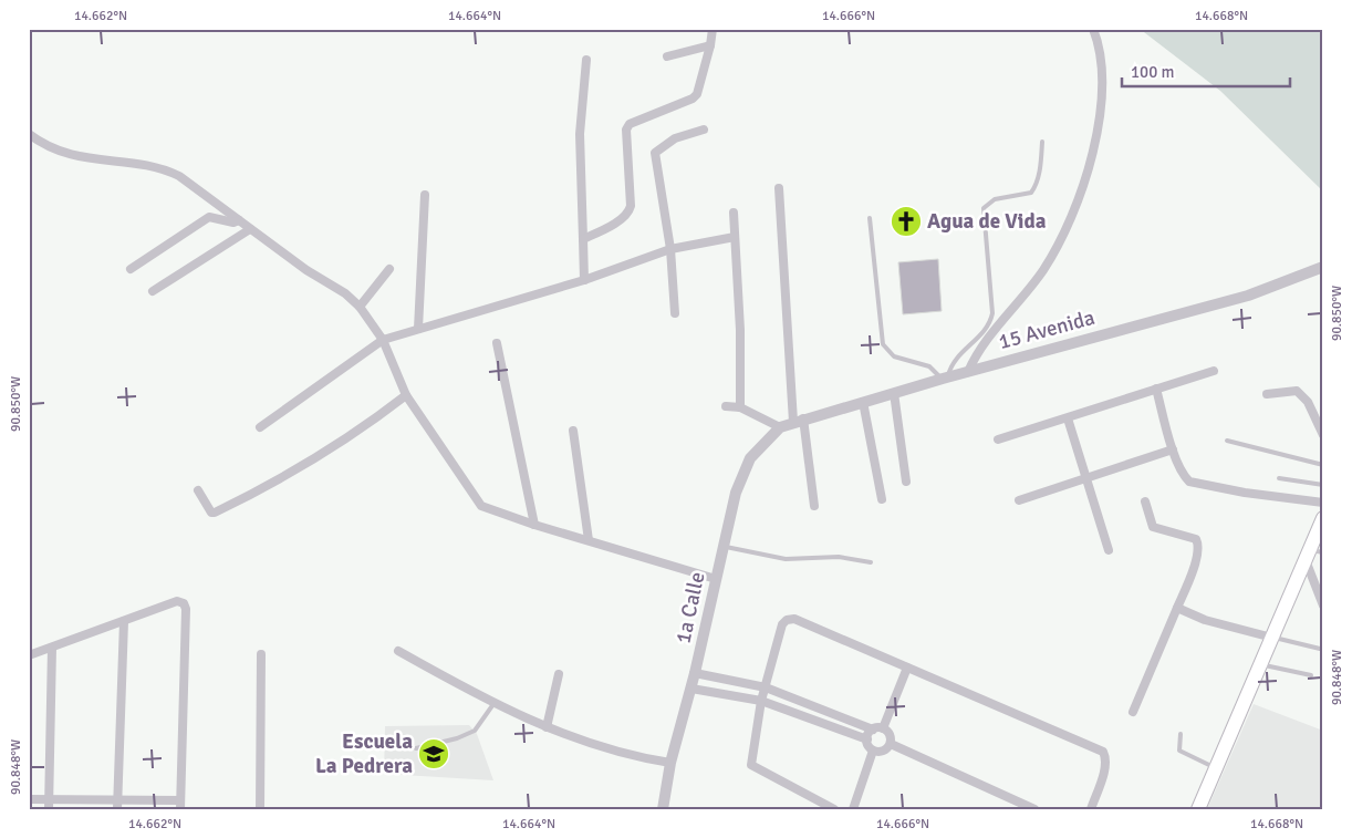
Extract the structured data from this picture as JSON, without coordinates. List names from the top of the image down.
{
  "streets": {
    "street": ["15 Avenida", "1a Calle"]
  },
  "crossings": [
    ["15 Avenida", "1a Calle"]
  ],
  "places": {
    "church": ["Agua de Vida"],
    "school or university": ["Escuela La Pedrera"]
  },
  "scale_bar": "100 m",
  "coordinates": [
    "14.662°N",
    "14.664°N",
    "14.666°N",
    "14.668°N",
    "90.850°W",
    "90.848°W"
  ]
}
